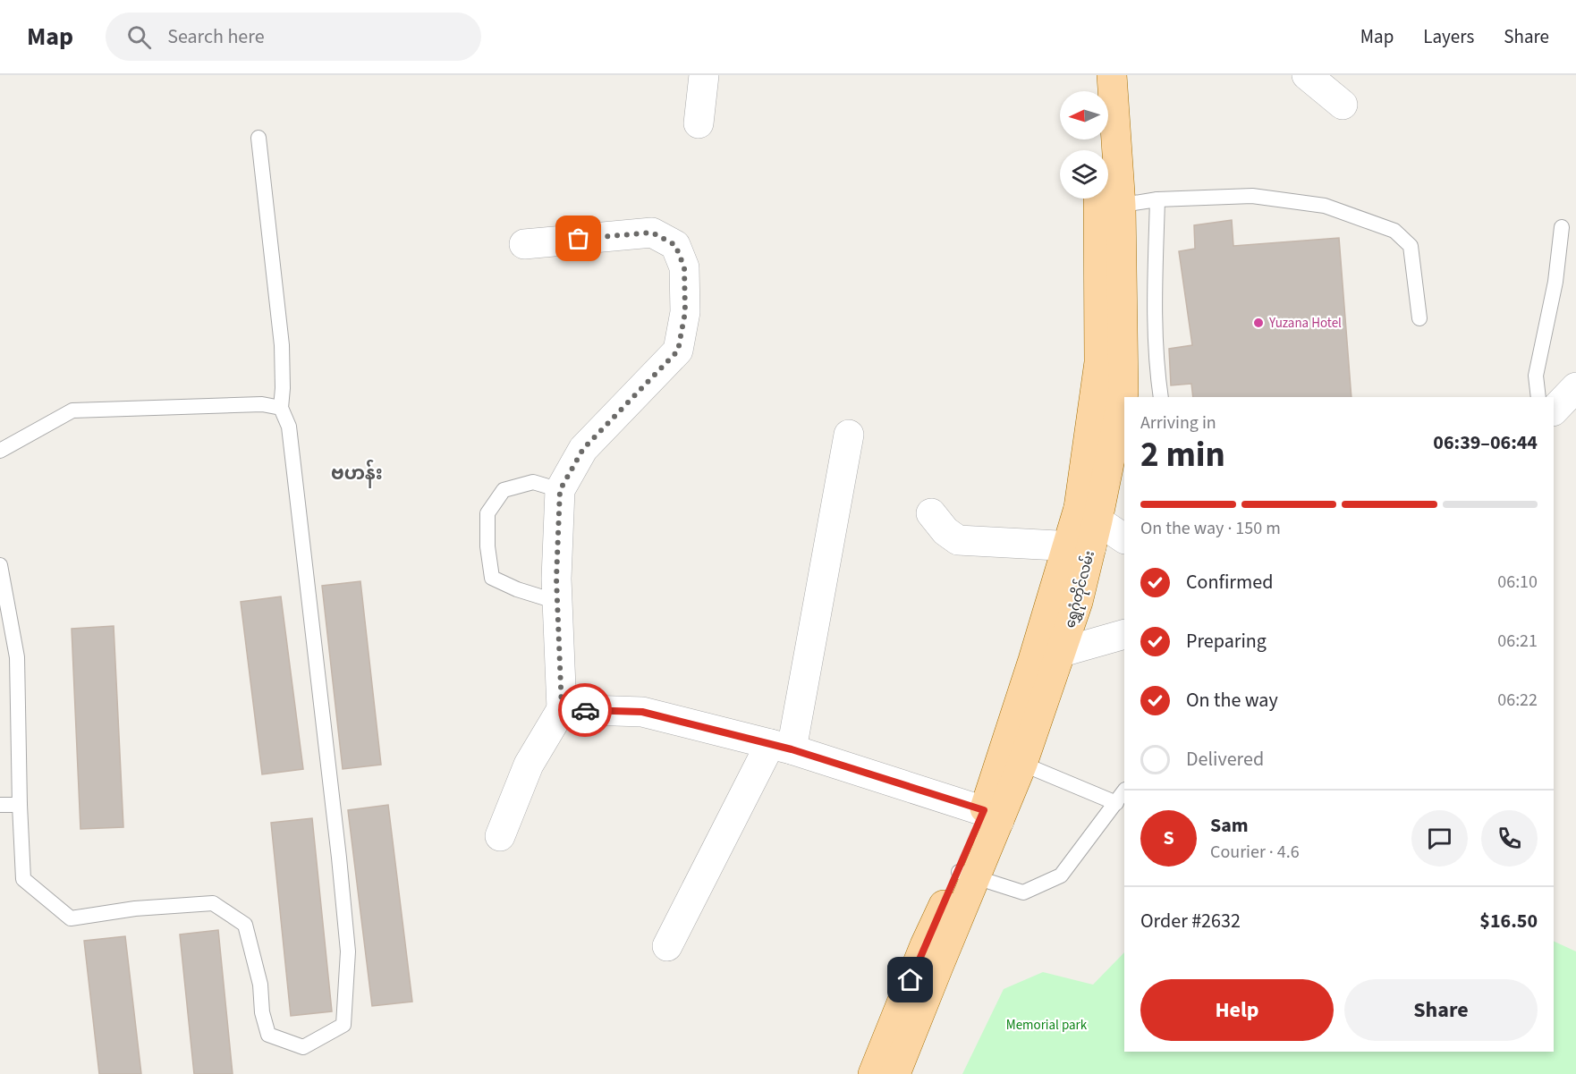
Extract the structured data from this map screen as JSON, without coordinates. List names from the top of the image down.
{
  "streets": {
    "main road": ["ရွှေဂုံတိုင်လမ်း"]
  },
  "districts": ["ဗဟန်း"],
  "parks": ["Memorial park"],
  "places": ["Yuzana Hotel"],
  "north": "left",
  "page": {
    "header": "Map",
    "search": "Search here",
    "nav": ["Map", "Layers", "Share"],
    "heading": ["2 min", "Arriving in", "06:39–06:44"],
    "panel": [
      "Sam",
      "Courier · 4.6",
      "Order #2632",
      "$16.50"
    ],
    "bar": "On the way · 150 m",
    "list": [
      ["Confirmed", "06:10"],
      ["Preparing", "06:21"],
      ["On the way", "06:22"],
      "Delivered"
    ],
    "round": "S",
    "buttons": ["Help", "Share"]
  }
}
